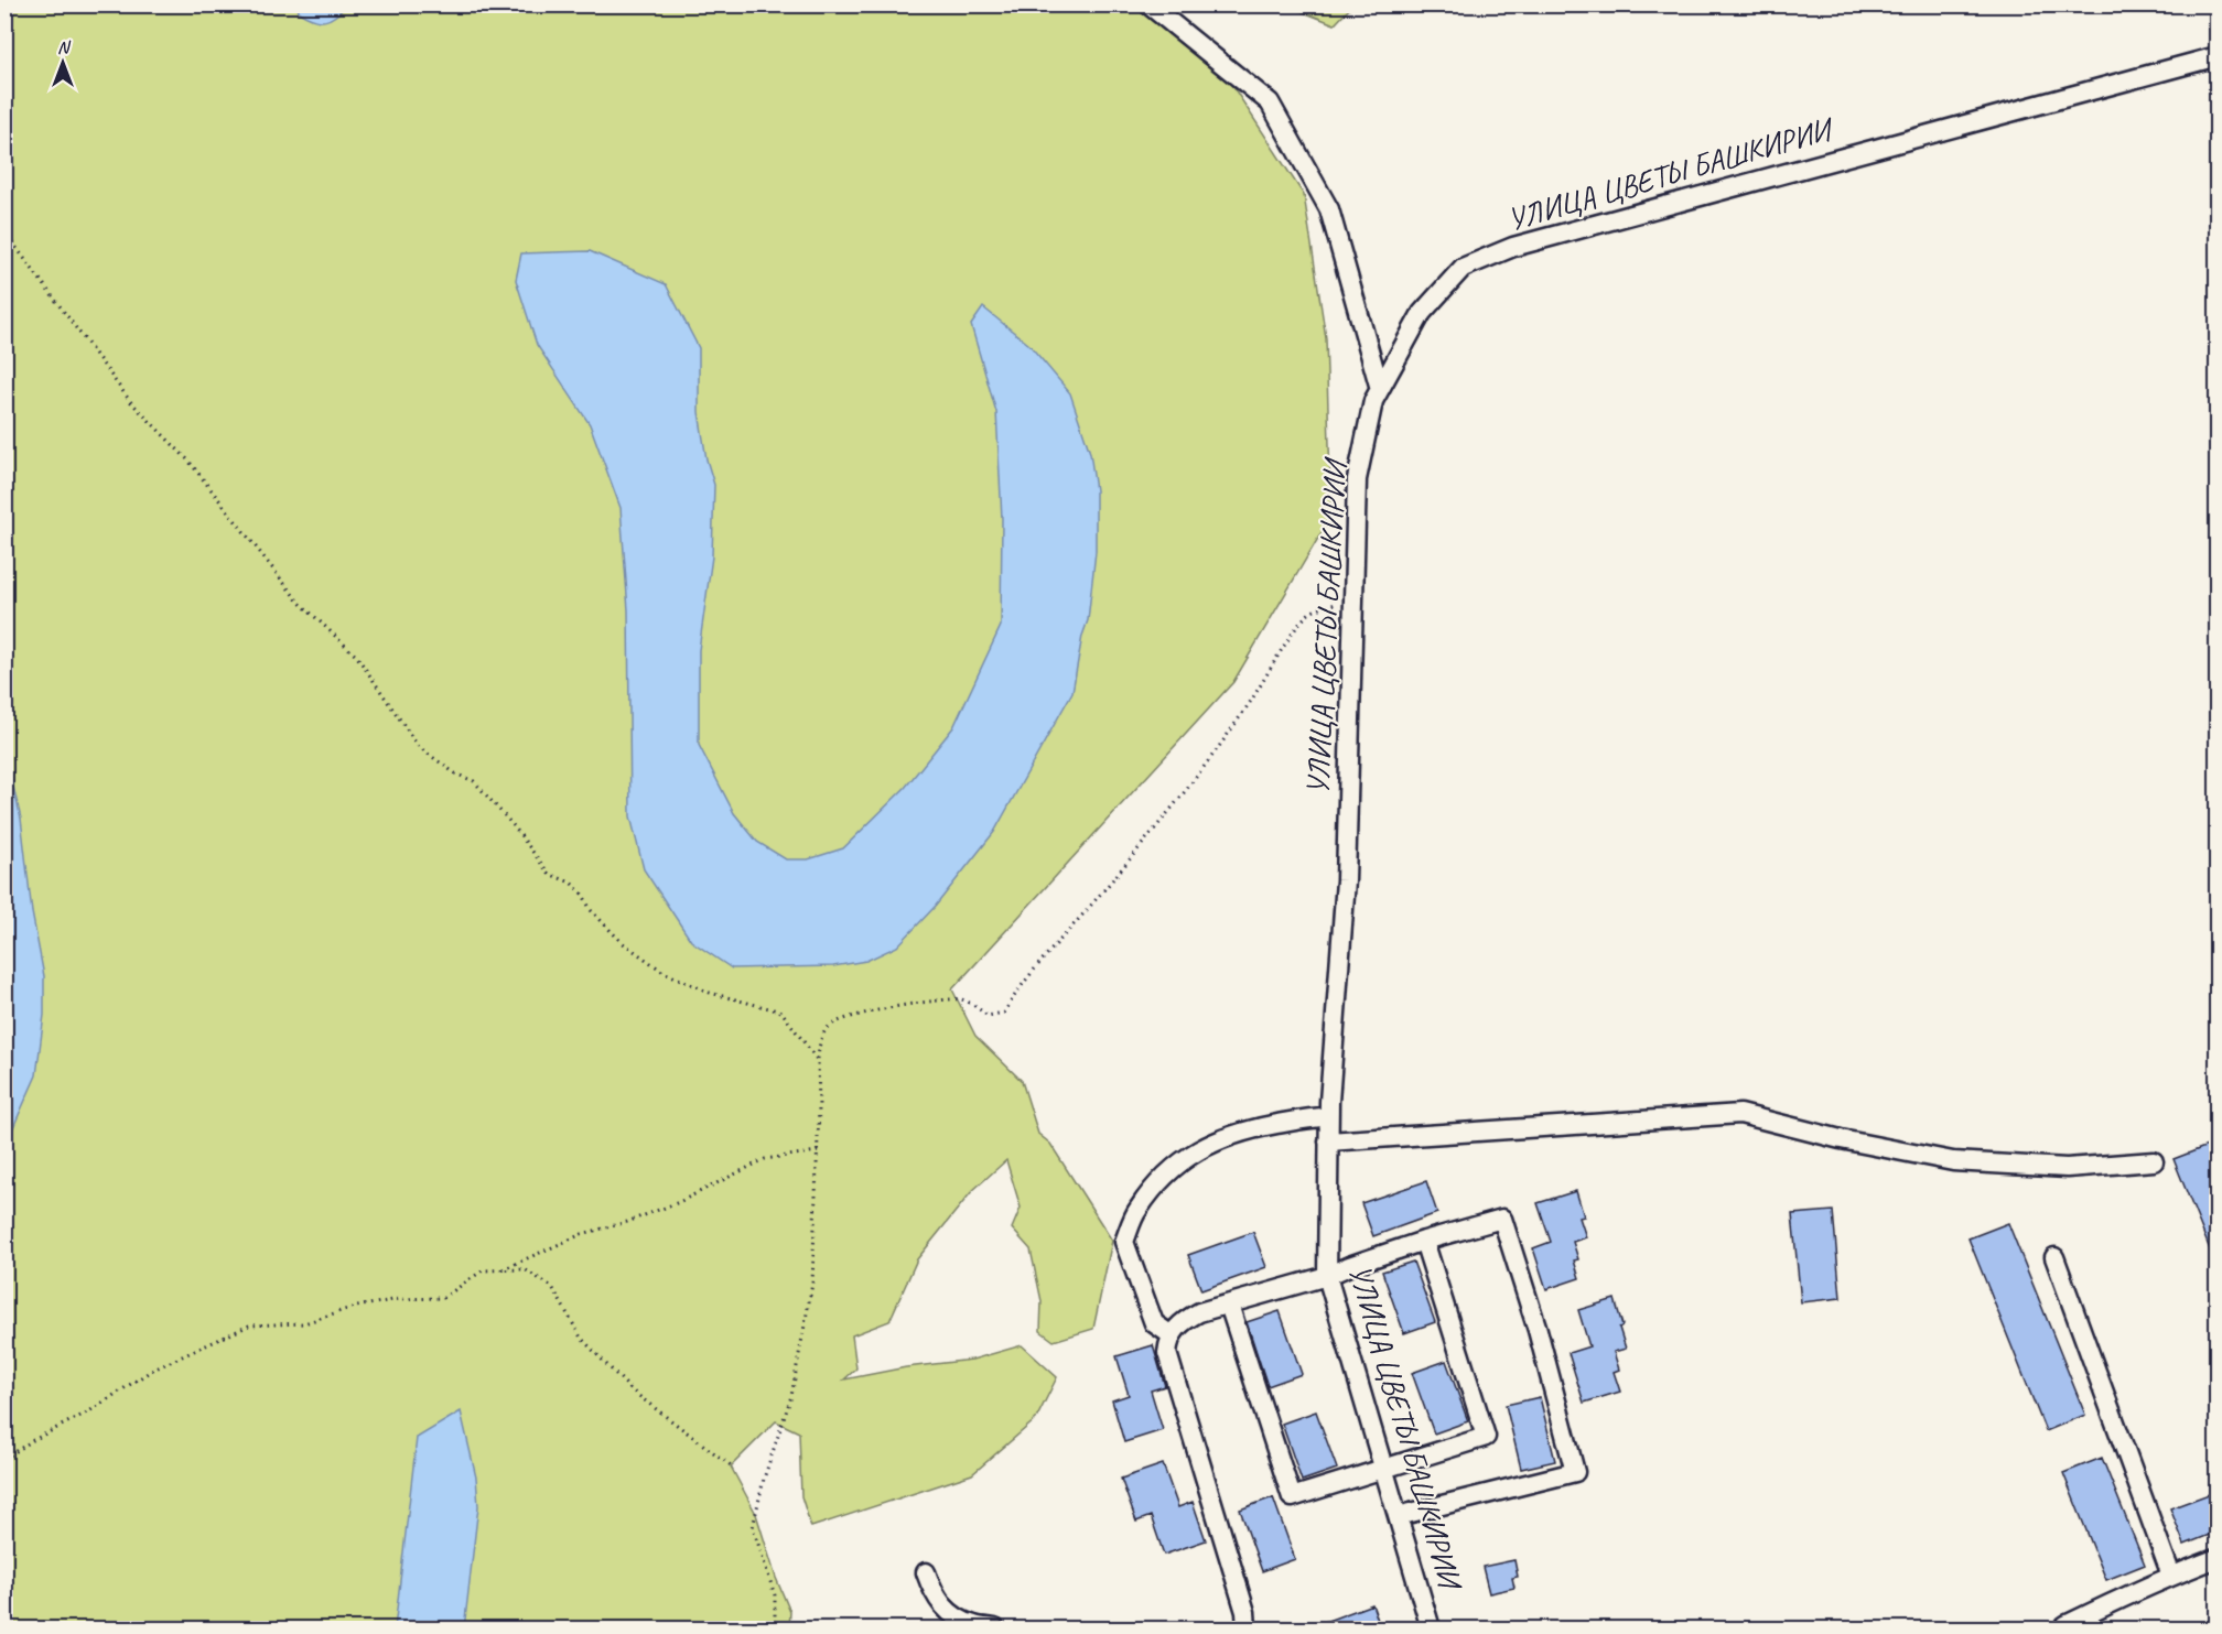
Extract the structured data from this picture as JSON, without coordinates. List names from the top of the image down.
{
  "streets": {
    "street": ["УЛИЦА ЦВЕТЫ БАШКИРИИ"]
  },
  "north": "top"
}
